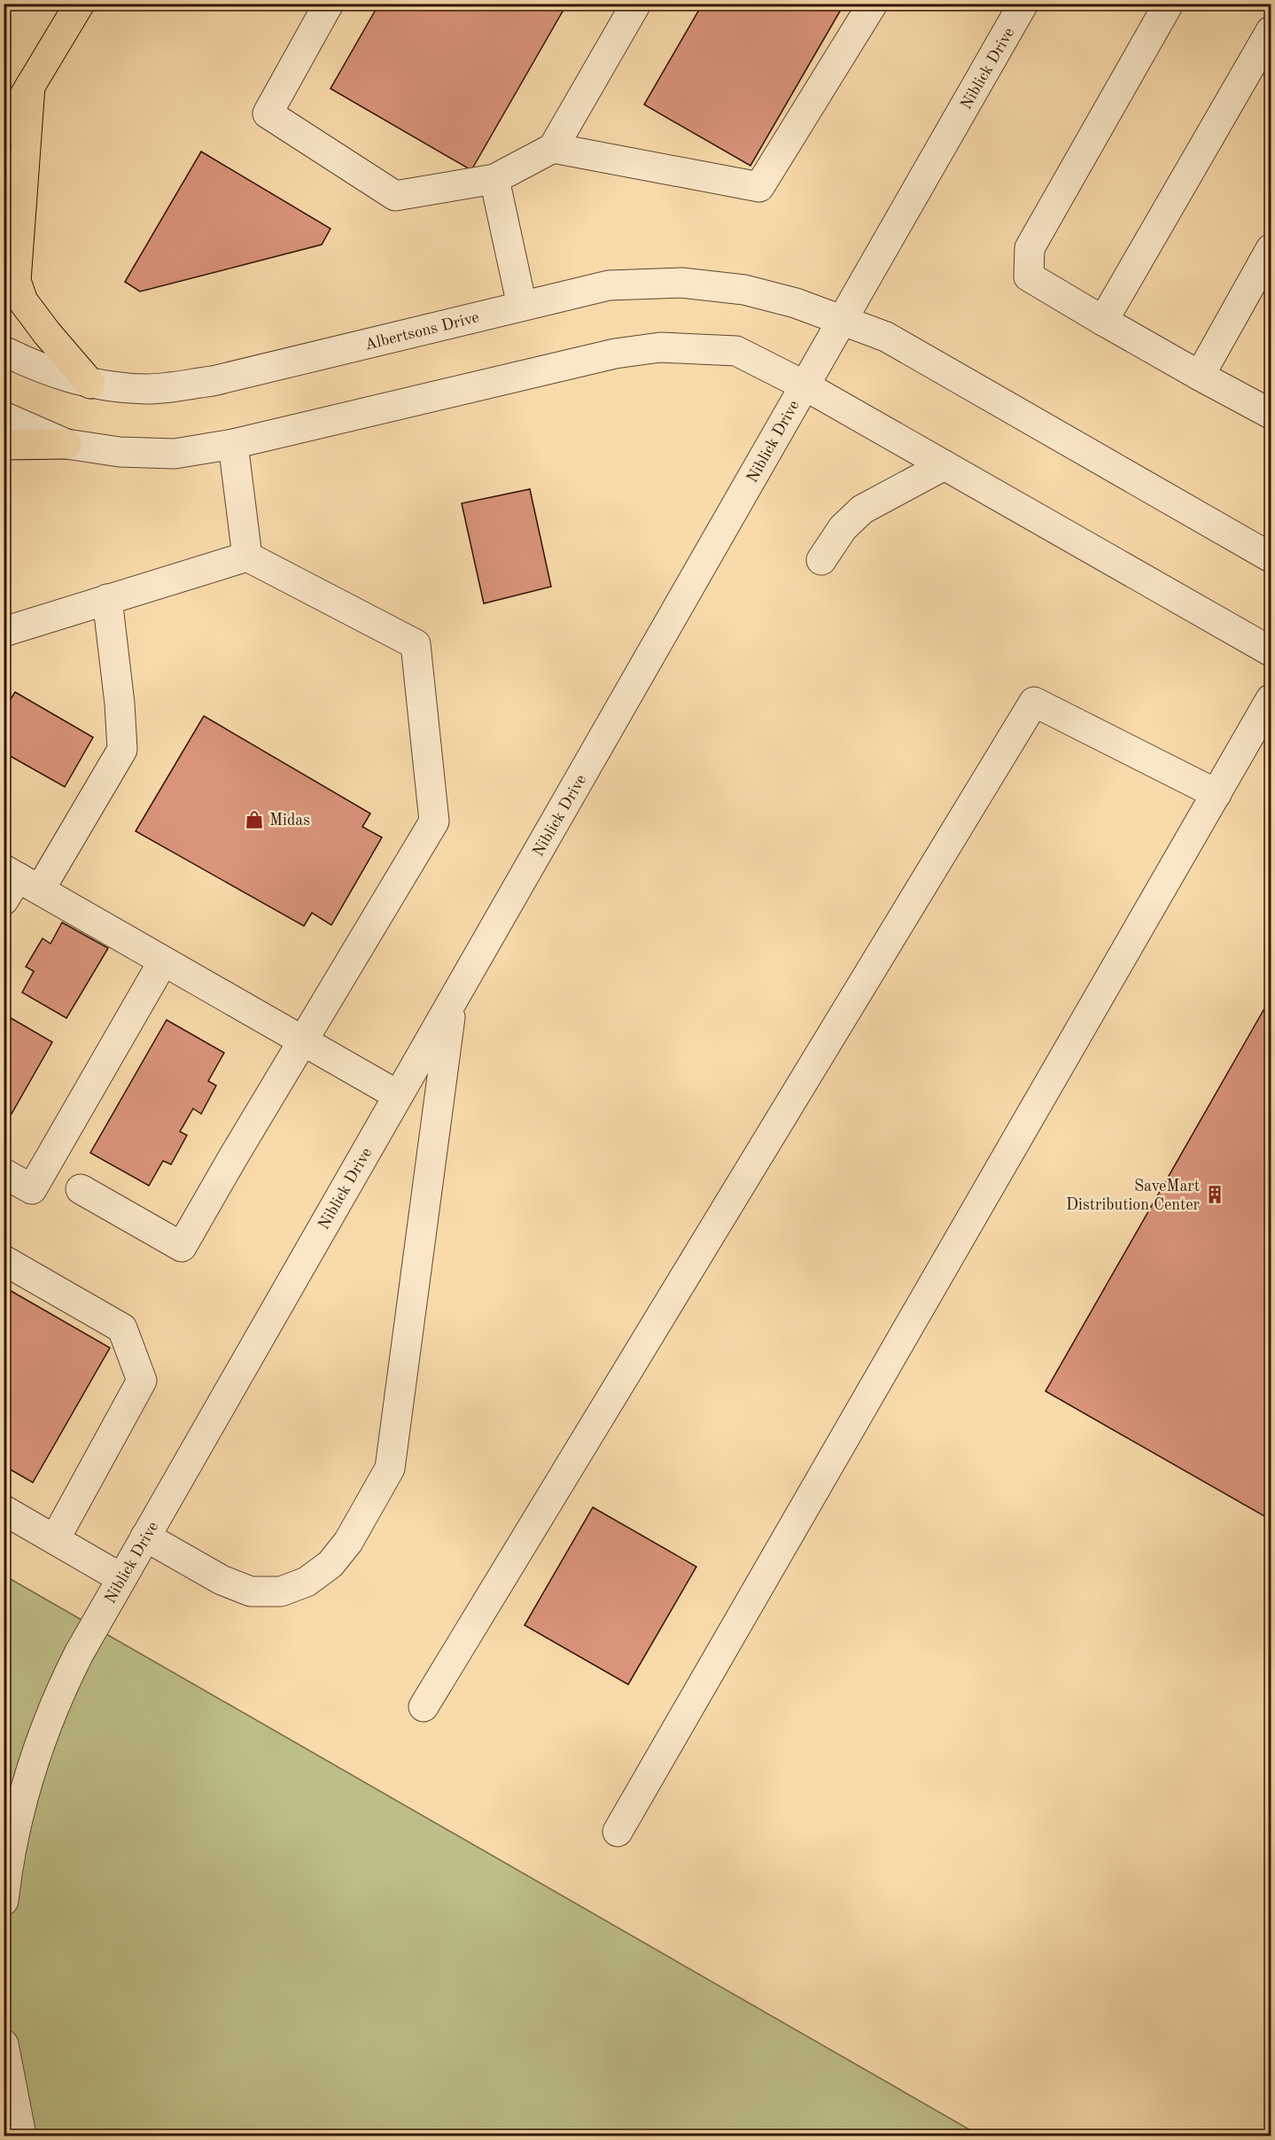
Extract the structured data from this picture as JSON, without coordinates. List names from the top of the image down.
{
  "streets": {
    "street": ["Niblick Drive", "Albertsons Drive"]
  },
  "crossings": [
    ["Niblick Drive", "Albertsons Drive"]
  ],
  "places": {
    "shop": ["Midas"],
    "building": ["SaveMart Distribution Center"]
  }
}
